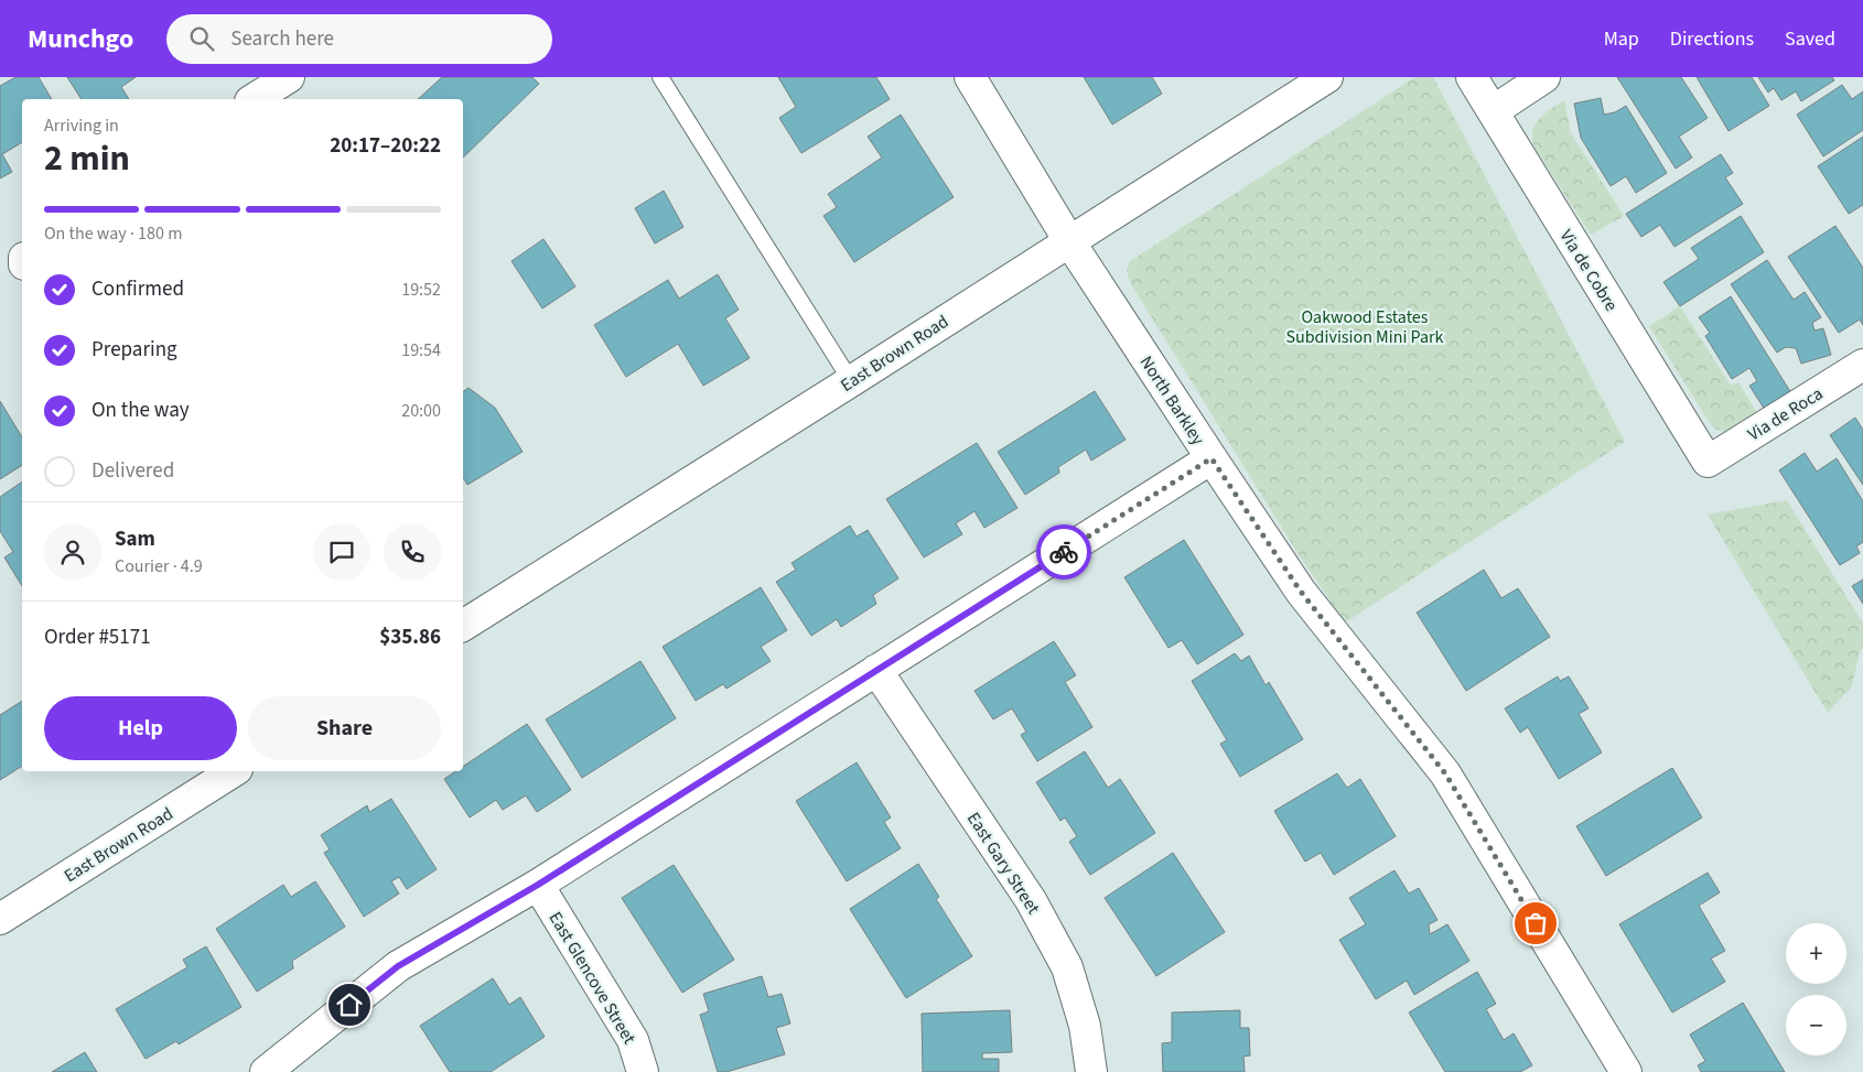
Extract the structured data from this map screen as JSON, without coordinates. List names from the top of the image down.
{
  "streets": {
    "street": [
      "Via de Cobre",
      "East Brown Road",
      "North Barkley",
      "Via de Roca",
      "East Gary Street",
      "East Glencove Street"
    ]
  },
  "crossings": [
    ["Via de Cobre", "Via de Roca"],
    ["East Brown Road", "North Barkley"]
  ],
  "parks": ["Oakwood Estates Subdivision Mini Park"],
  "page": {
    "header": "Munchgo",
    "search": "Search here",
    "nav": ["Map", "Directions", "Saved"],
    "heading": ["2 min", "Arriving in", "20:17–20:22"],
    "panel": [
      "Sam",
      "Courier · 4.9",
      "Order #5171",
      "$35.86"
    ],
    "bar": "On the way · 180 m",
    "list": [
      ["Confirmed", "19:52"],
      ["Preparing", "19:54"],
      ["On the way", "20:00"],
      "Delivered"
    ],
    "buttons": ["Help", "Share"],
    "map_buttons": ["+", "−"]
  }
}
